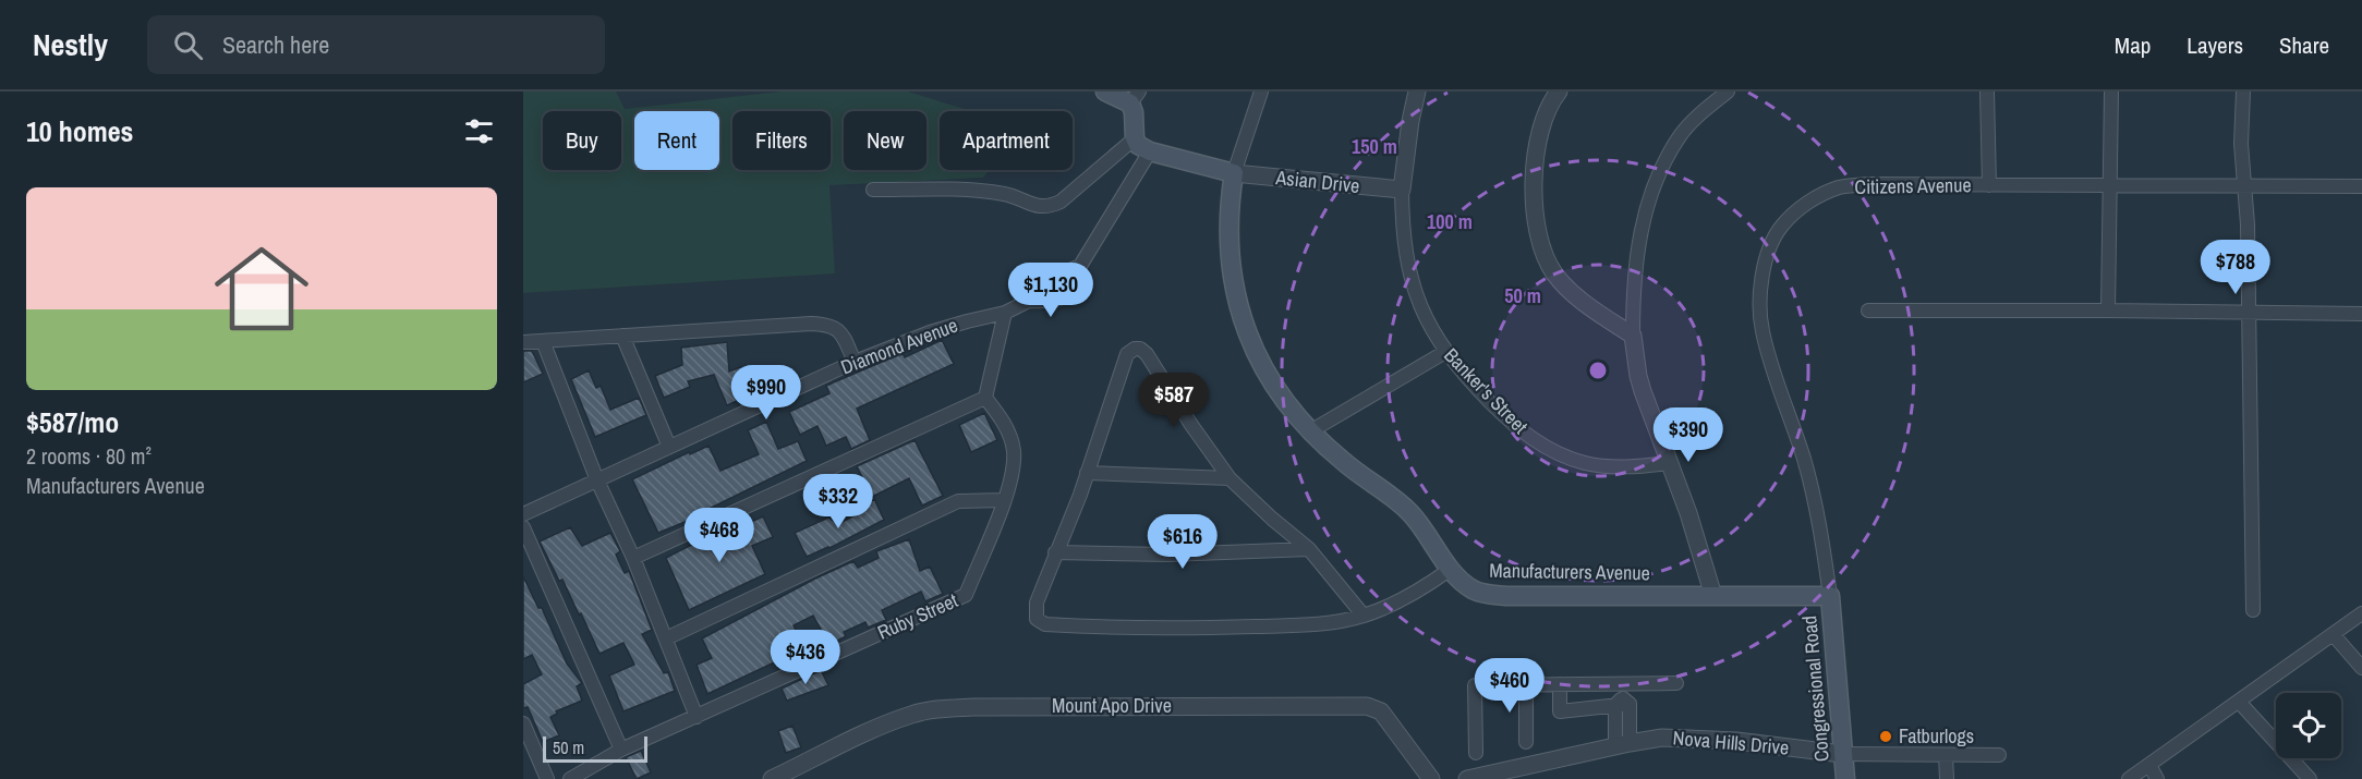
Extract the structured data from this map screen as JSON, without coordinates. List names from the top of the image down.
{
  "streets": {
    "main road": ["Manufacturers Avenue", "Congressional Road"],
    "street": [
      "Asian Drive",
      "Citizens Avenue",
      "Diamond Avenue",
      "Banker's Street",
      "Ruby Street",
      "Mount Apo Drive",
      "Nova Hills Drive"
    ]
  },
  "crossings": [
    ["Asian Drive", "Banker's Street"],
    ["Asian Drive", "Manufacturers Avenue"],
    ["Citizens Avenue", "Manufacturers Avenue"],
    ["Citizens Avenue", "Congressional Road"],
    ["Manufacturers Avenue", "Congressional Road"],
    ["Congressional Road", "Nova Hills Drive"]
  ],
  "places": ["Fatburlogs"],
  "scale_bar": "50 m",
  "page": {
    "header": "Nestly",
    "search": "Search here",
    "nav": ["Map", "Layers", "Share"],
    "heading": "10 homes",
    "chip": [
      "Buy",
      "Rent",
      "Filters",
      "New",
      "Apartment"
    ],
    "list": [
      {
        "name": "$587/mo",
        "note": "2 rooms · 80 m² · Manufacturers Avenue"
      }
    ],
    "price": [
      "$788",
      "$1,130",
      "$990",
      "$587",
      "$390",
      "$332",
      "$468",
      "$616",
      "$436",
      "$460"
    ],
    "scale": "50 m"
  },
  "rings": ["150 m", "100 m", "50 m"]
}
